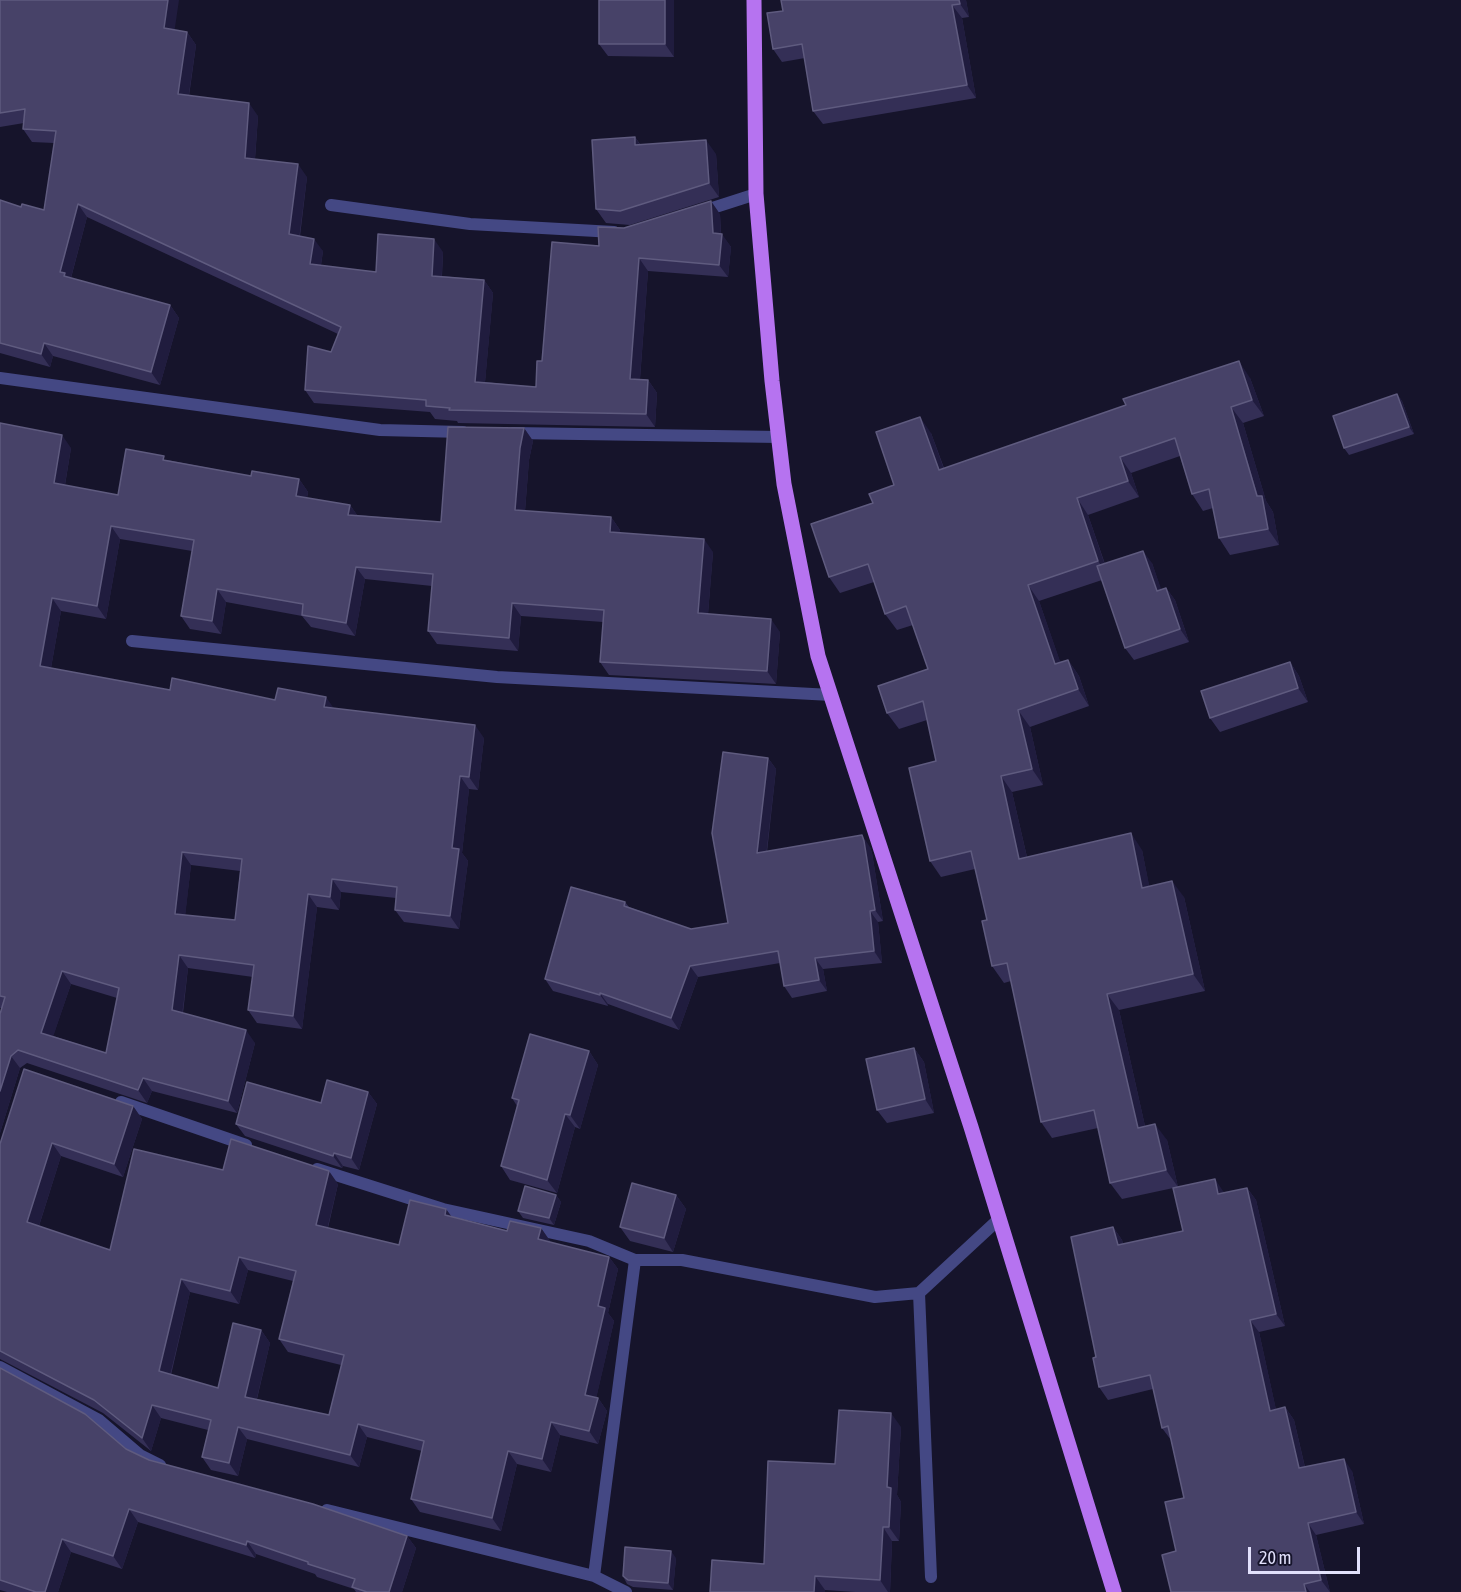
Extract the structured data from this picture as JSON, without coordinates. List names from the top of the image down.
{
  "scale_bar": "20 m"
}
